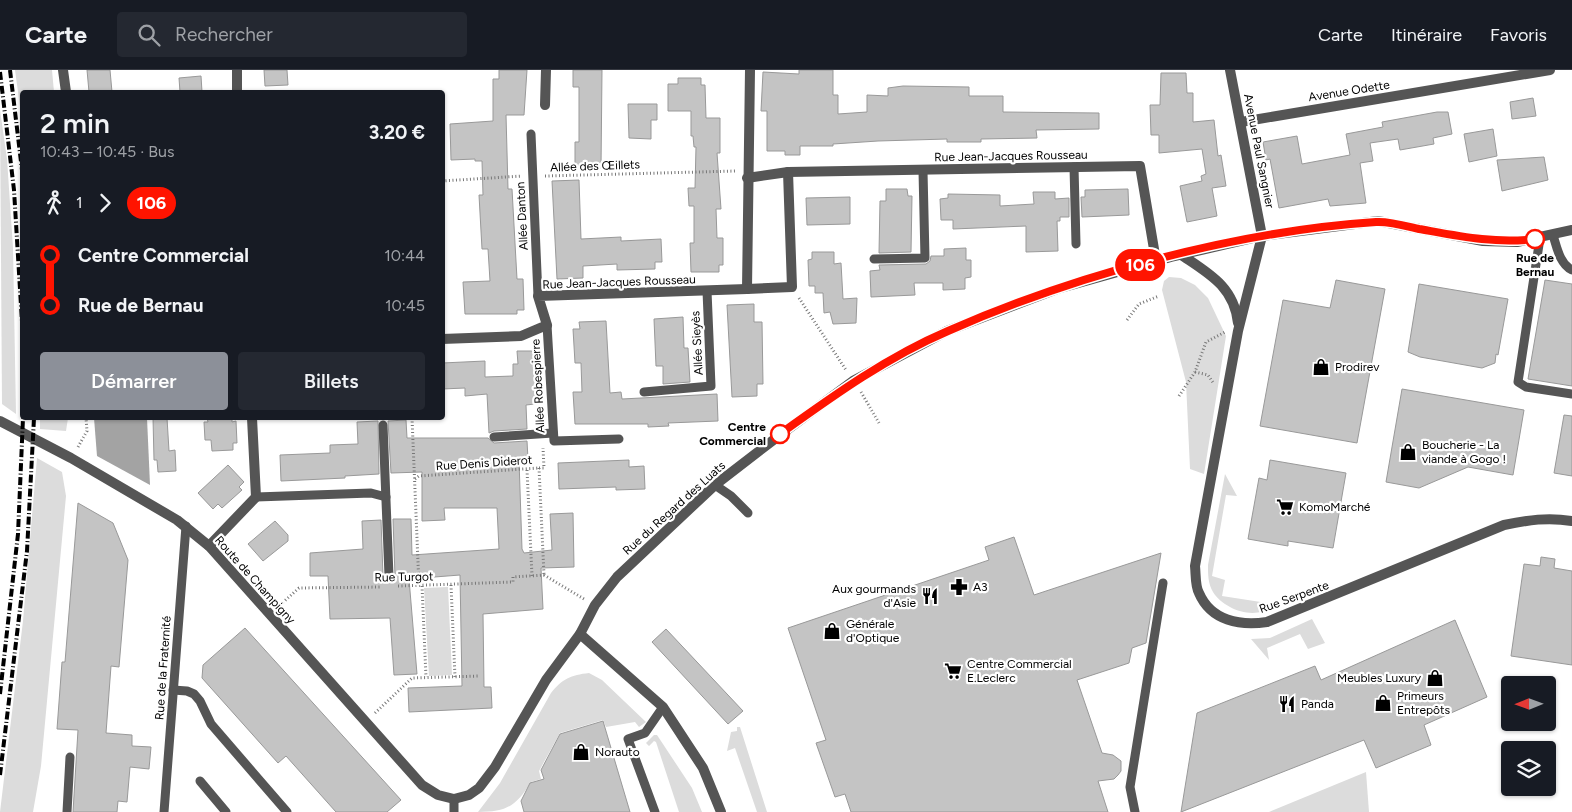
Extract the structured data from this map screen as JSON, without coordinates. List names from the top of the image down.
{
  "streets": {
    "street": [
      "Avenue Odette",
      "Avenue Paul Sangnier",
      "Rue Jean-Jacques Rousseau",
      "Rue du Regard des Luats",
      "Route de Champigny",
      "Rue Serpente"
    ],
    "lane": [
      "Allée Danton",
      "Allée Sieyès",
      "Allée Robespierre",
      "Rue de la Fraternité"
    ],
    "path": ["Allée des Œillets", "Rue Denis Diderot", "Rue Turgot"]
  },
  "crossings": [
    ["Avenue Odette", "Avenue Paul Sangnier"],
    ["Avenue Paul Sangnier", "Rue du Regard des Luats"],
    ["Avenue Paul Sangnier", "Rue Serpente"],
    ["Rue Jean-Jacques Rousseau", "Allée des Œillets"],
    ["Rue Jean-Jacques Rousseau", "Allée Danton"],
    ["Rue Jean-Jacques Rousseau", "Allée Sieyès"],
    ["Rue Jean-Jacques Rousseau", "Allée Robespierre"],
    ["Rue Jean-Jacques Rousseau", "Rue du Regard des Luats"],
    ["Allée des Œillets", "Allée Danton"],
    ["Rue Denis Diderot", "Rue Turgot"],
    ["Rue du Regard des Luats", "Route de Champigny"],
    ["Rue du Regard des Luats", "Rue Serpente"],
    ["Rue Turgot", "Route de Champigny"],
    ["Route de Champigny", "Rue de la Fraternité"]
  ],
  "places": {
    "other": ["Rue de Bernau", "Centre Commercial"],
    "shop": [
      "Prodirev",
      "Boucherie - La viande à Gogo !",
      "Générale d'Optique",
      "Meubles Luxury",
      "Primeurs Entrepôts",
      "Norauto"
    ],
    "supermarket": ["KomoMarché", "Centre Commercial E.Leclerc"],
    "pharmacy": ["A3"],
    "restaurant": ["Aux gourmands d'Asie", "Panda"]
  },
  "lines": ["bus line 106"],
  "north": "left",
  "page": {
    "header": "Carte",
    "search": "Rechercher",
    "nav": ["Carte", "Itinéraire", "Favoris"],
    "on_map": "106",
    "heading": ["2 min", "10:43 – 10:45 · Bus", "3.20 €"],
    "legs": ["1", "106"],
    "list": [
      {
        "name": "Centre Commercial",
        "value": "10:44"
      },
      {
        "name": "Rue de Bernau",
        "value": "10:45"
      }
    ],
    "buttons": ["Démarrer", "Billets"]
  }
}
